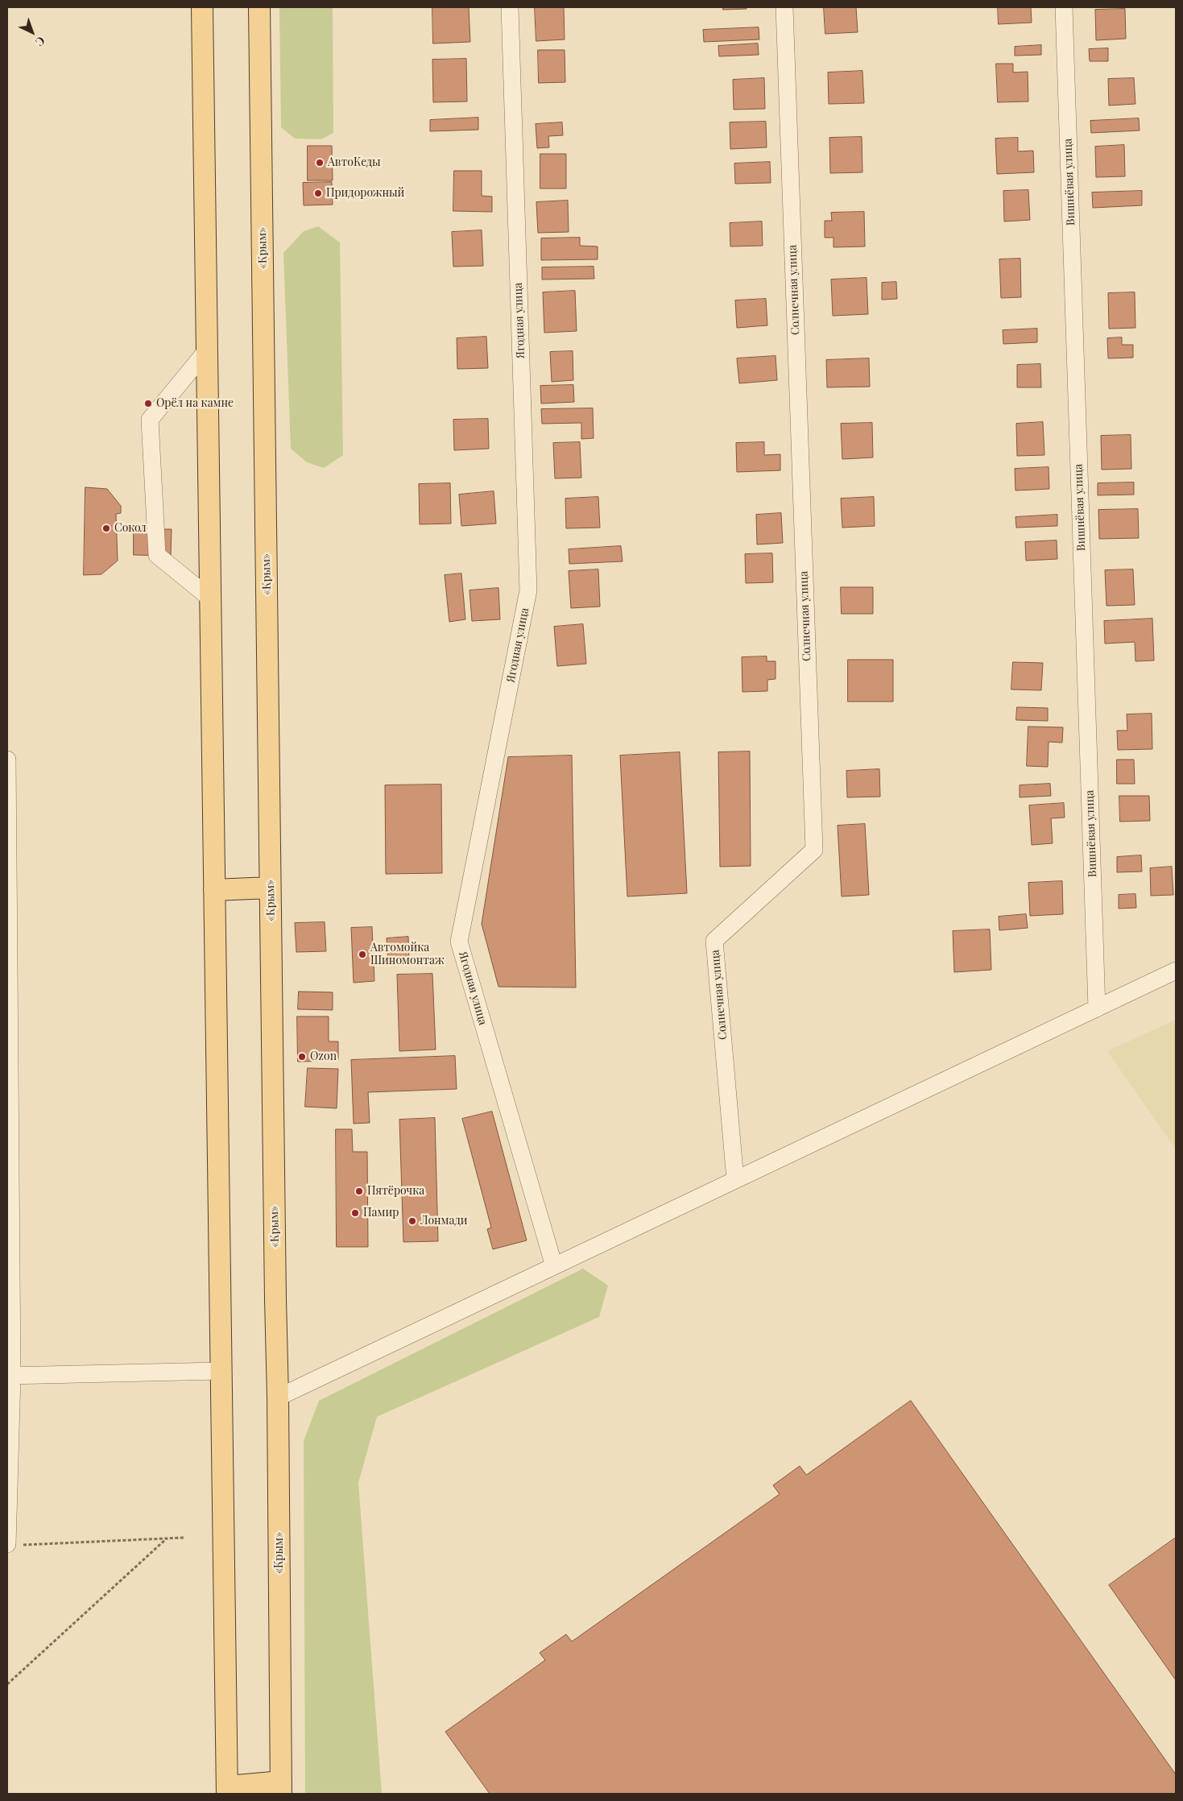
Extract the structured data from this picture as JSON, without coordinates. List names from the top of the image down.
{
  "streets": {
    "main road": ["«Крым»"],
    "street": ["Вишнёвая улица", "Солнечная улица", "Ягодная улица"]
  },
  "places": [
    "АвтоКеды",
    "Придорожный",
    "Орёл на камне",
    "Сокол",
    "Автомойка Шиномонтаж",
    "Ozon",
    "Пятёрочка",
    "Памир",
    "Лонмади"
  ],
  "north": "bottom right"
}
